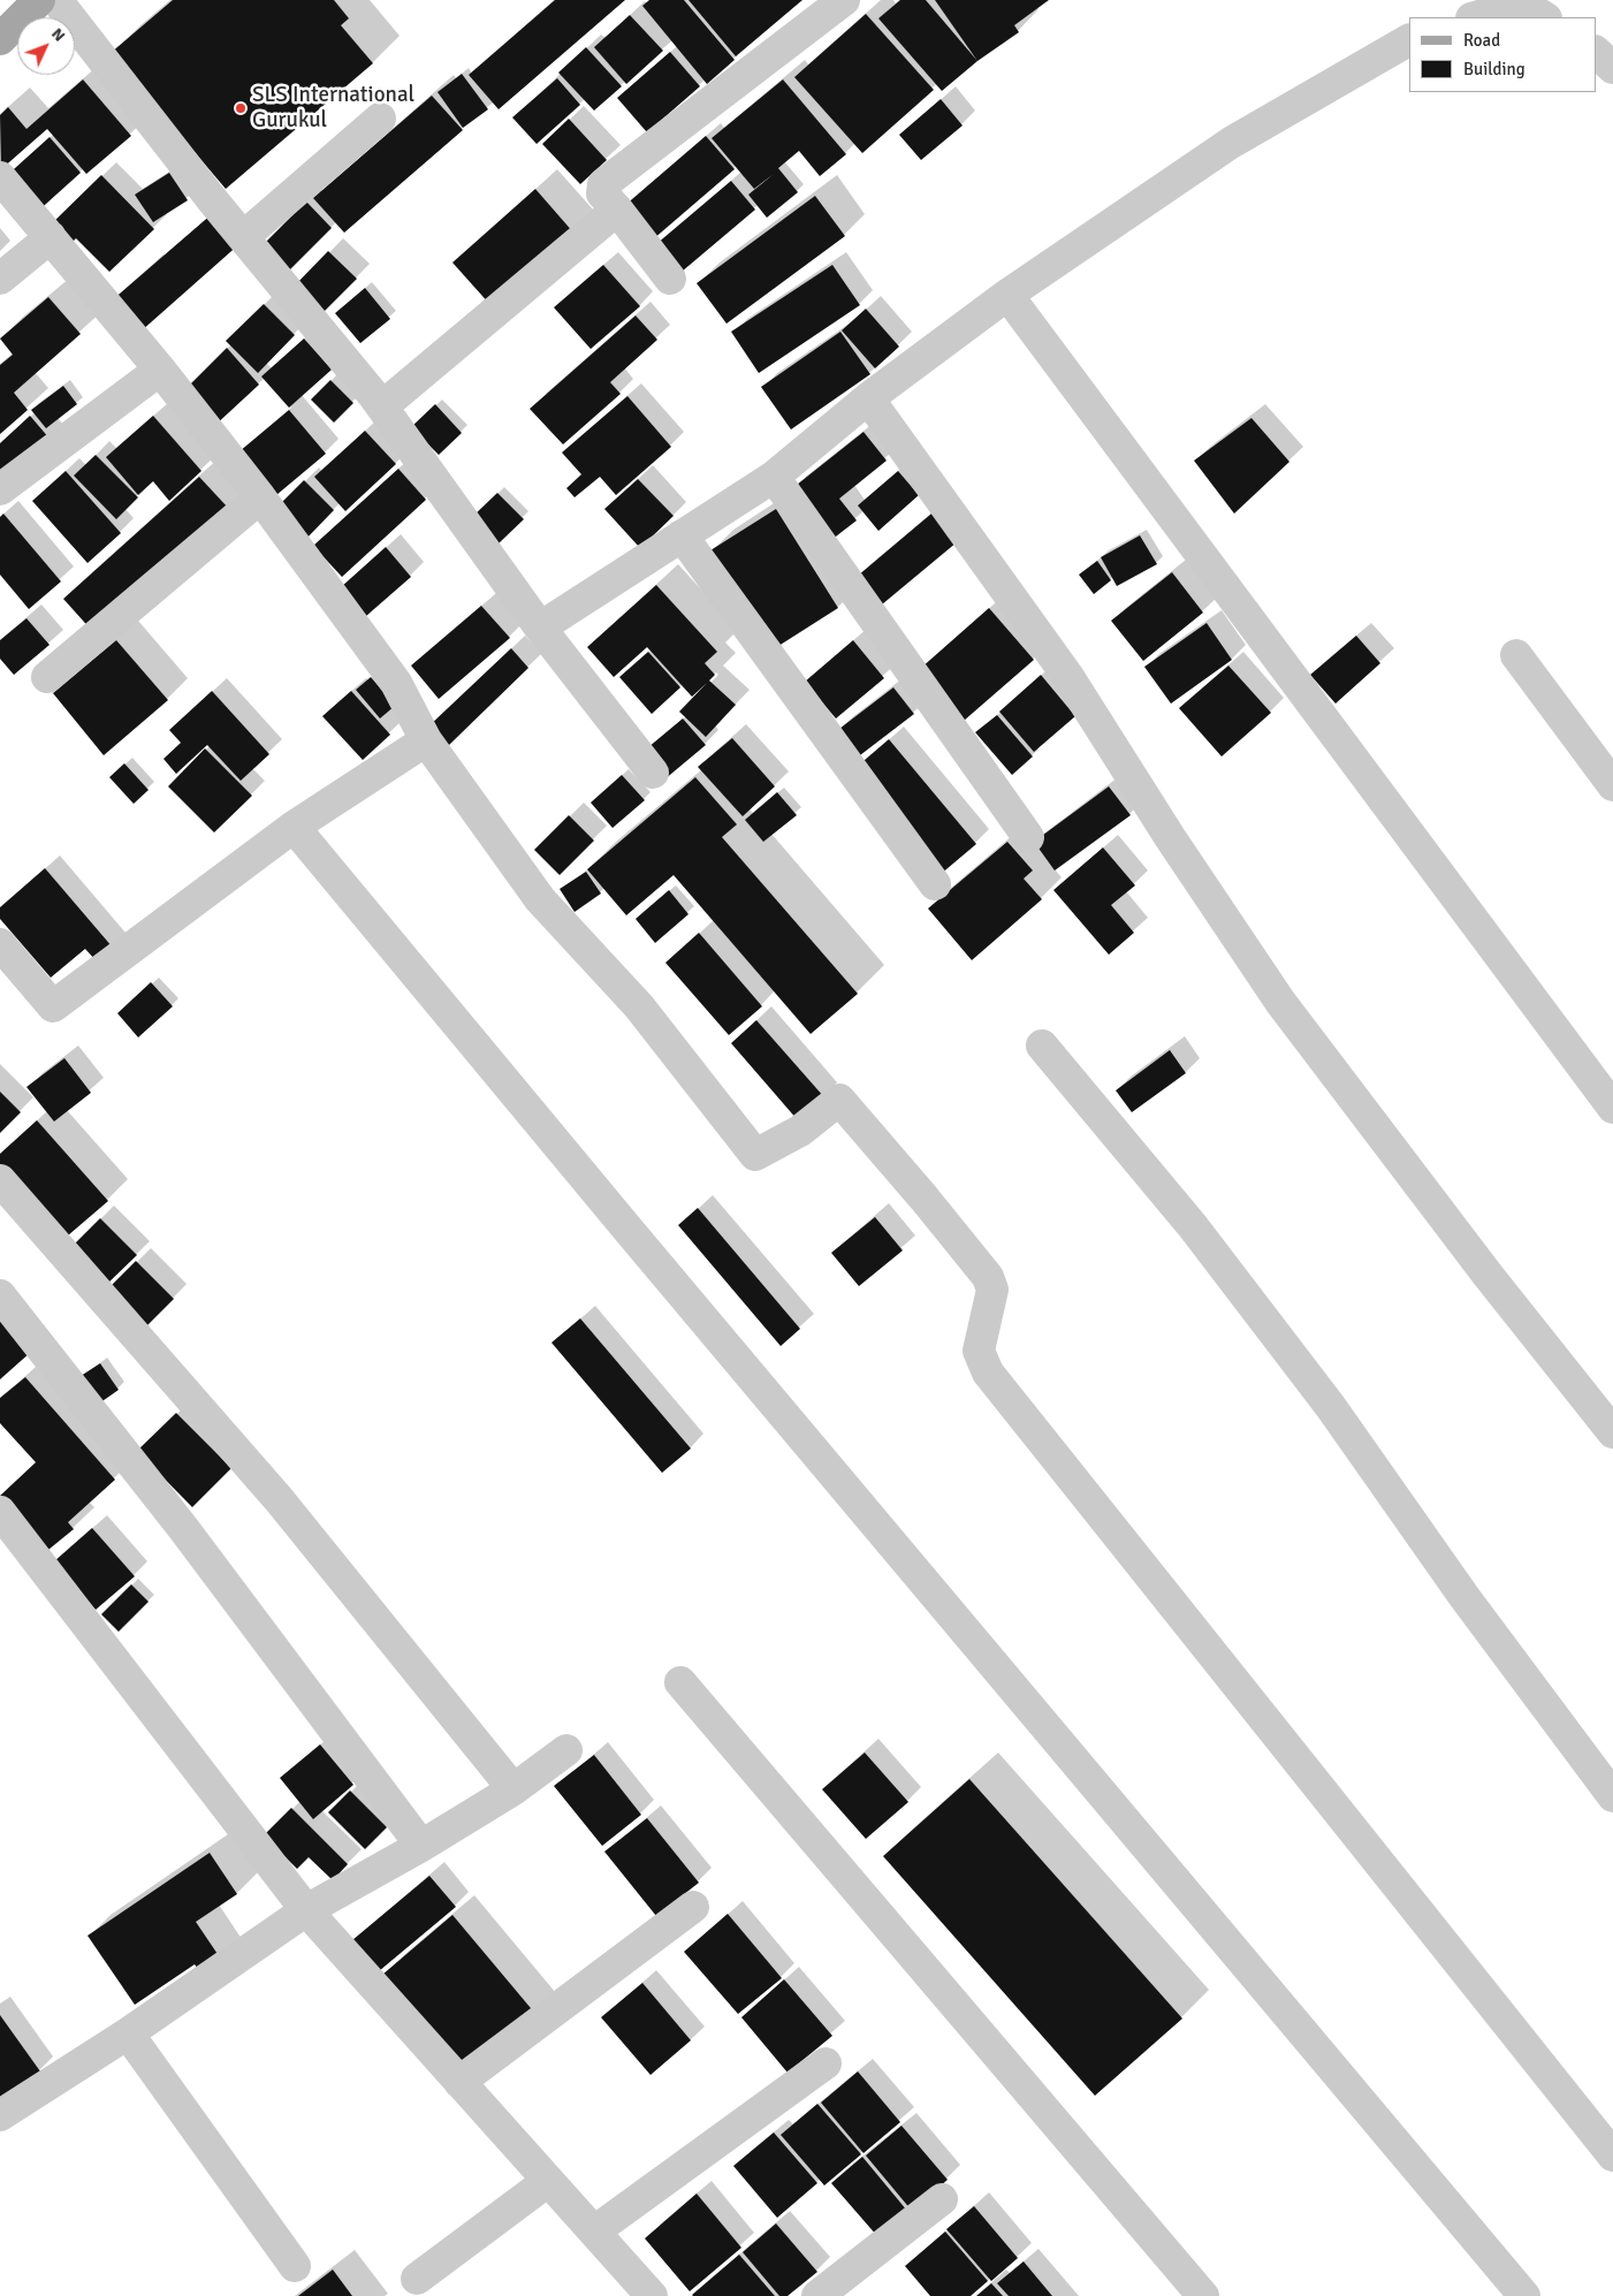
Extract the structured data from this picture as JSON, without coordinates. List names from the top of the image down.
{
  "places": ["SLS International Gurukul"],
  "legend": ["Road", "Building"],
  "north": "top right"
}
